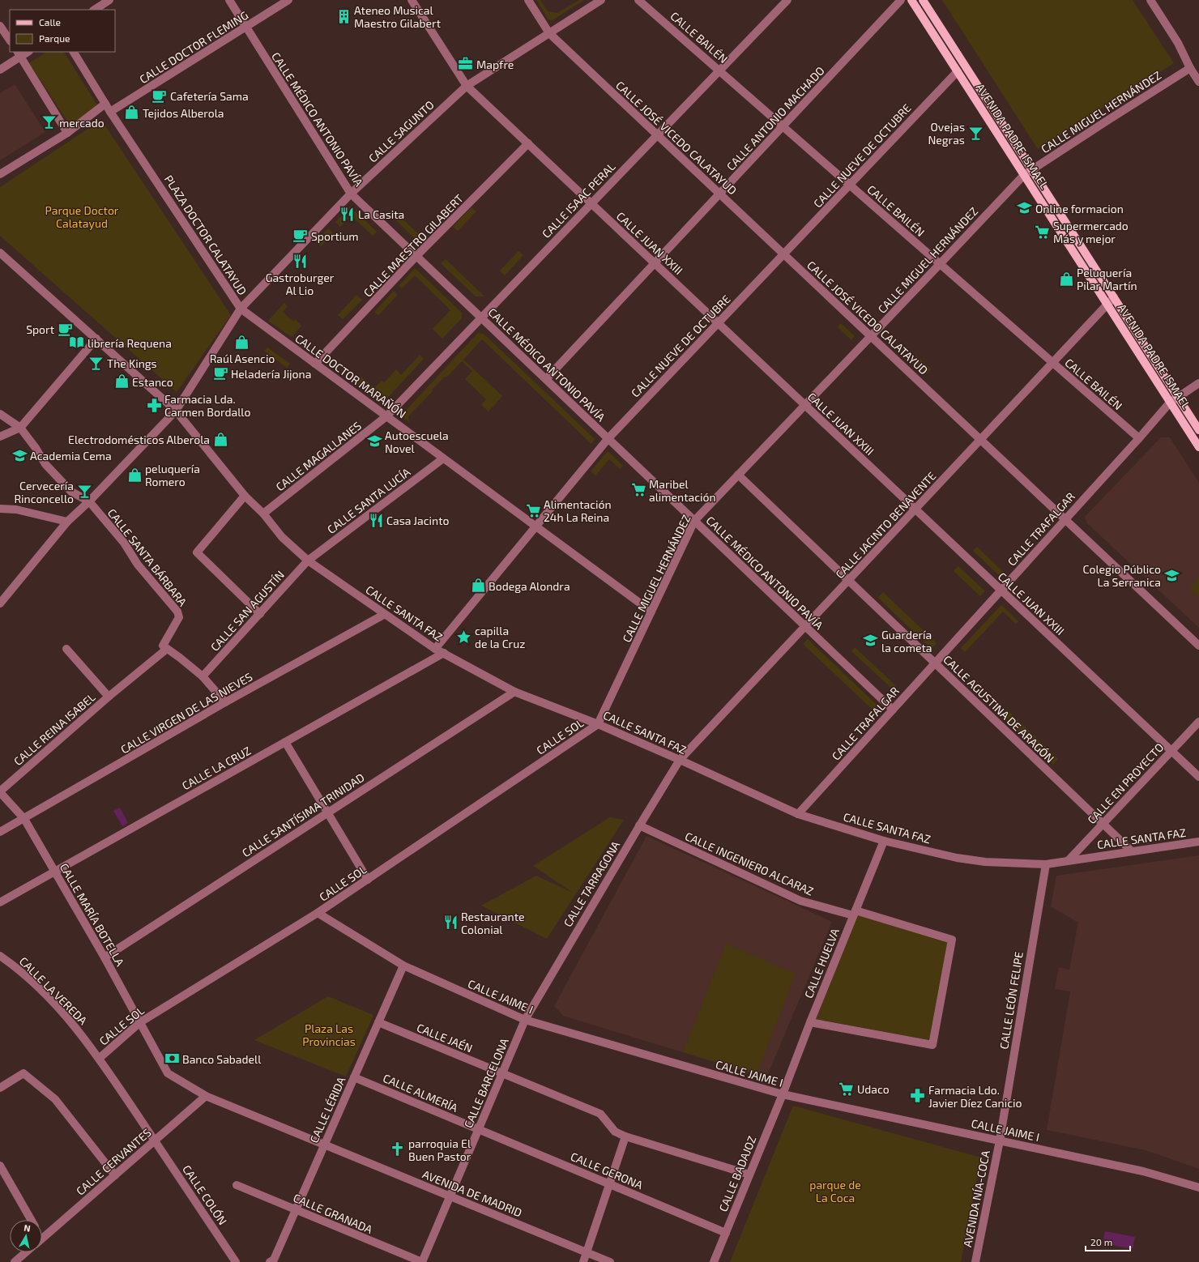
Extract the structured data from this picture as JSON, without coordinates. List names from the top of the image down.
{
  "streets": {
    "main road": ["AVENIDA PADRE ISMAEL"],
    "street": [
      "CALLE BAILÉN",
      "CALLE DOCTOR FLEMING",
      "CALLE MIGUEL HERNÁNDEZ",
      "CALLE ANTONIO MACHADO",
      "CALLE MÉDICO ANTONIO PAVÍA",
      "CALLE SAGUNTO",
      "CALLE JOSÉ VICEDO CALATAYUD",
      "CALLE NUEVE DE OCTUBRE",
      "CALLE ISAAC PERAL",
      "PLAZA DOCTOR CALATAYUD",
      "CALLE JUAN XXIII",
      "CALLE MAESTRO GILABERT",
      "CALLE DOCTOR MARAÑÓN",
      "CALLE MAGALLANES",
      "CALLE SANTA LUCÍA",
      "CALLE JACINTO BENAVENTE",
      "CALLE TRAFALGAR",
      "CALLE SANTA BÁRBARA",
      "CALLE SAN AGUSTÍN",
      "CALLE SANTA FAZ",
      "CALLE AGUSTINA DE ARAGÓN",
      "CALLE VIRGEN DE LAS NIEVES",
      "CALLE REINA ISABEL",
      "CALLE SOL",
      "CALLE LA CRUZ",
      "CALLE EN PROYECTO",
      "CALLE SANTÍSIMA TRINIDAD",
      "CALLE INGENIERO ALCARAZ",
      "CALLE TARRAGONA",
      "CALLE MARÍA BOTELLA",
      "CALLE HUELVA",
      "CALLE LA VEREDA",
      "CALLE JAIME I",
      "CALLE LEÓN FELIPE",
      "CALLE JAÉN",
      "CALLE BARCELONA",
      "CALLE ALMERÍA",
      "CALLE LÉRIDA",
      "CALLE CERVANTES",
      "CALLE GERONA",
      "CALLE BADAJOZ",
      "AVENIDA DE MADRID",
      "CALLE COLÓN",
      "AVENIDA NÍA-COCA",
      "CALLE GRANADA"
    ]
  },
  "crossings": [
    ["CALLE BAILÉN", "CALLE MIGUEL HERNÁNDEZ"],
    ["CALLE BAILÉN", "CALLE ANTONIO MACHADO"],
    ["CALLE BAILÉN", "CALLE NUEVE DE OCTUBRE"],
    ["CALLE BAILÉN", "CALLE ISAAC PERAL"],
    ["CALLE BAILÉN", "CALLE JACINTO BENAVENTE"],
    ["CALLE BAILÉN", "CALLE TRAFALGAR"],
    ["CALLE DOCTOR FLEMING", "CALLE MÉDICO ANTONIO PAVÍA"],
    ["CALLE DOCTOR FLEMING", "PLAZA DOCTOR CALATAYUD"],
    ["CALLE MIGUEL HERNÁNDEZ", "CALLE MÉDICO ANTONIO PAVÍA"],
    ["CALLE MIGUEL HERNÁNDEZ", "AVENIDA PADRE ISMAEL"],
    ["CALLE MIGUEL HERNÁNDEZ", "CALLE JOSÉ VICEDO CALATAYUD"],
    ["CALLE MIGUEL HERNÁNDEZ", "CALLE JUAN XXIII"],
    ["CALLE MIGUEL HERNÁNDEZ", "CALLE DOCTOR MARAÑÓN"],
    ["CALLE MIGUEL HERNÁNDEZ", "CALLE SANTA FAZ"],
    ["CALLE MIGUEL HERNÁNDEZ", "CALLE AGUSTINA DE ARAGÓN"],
    ["CALLE MIGUEL HERNÁNDEZ", "CALLE SOL"],
    ["CALLE ANTONIO MACHADO", "CALLE MÉDICO ANTONIO PAVÍA"],
    ["CALLE ANTONIO MACHADO", "CALLE JOSÉ VICEDO CALATAYUD"],
    ["CALLE ANTONIO MACHADO", "CALLE JUAN XXIII"],
    ["CALLE MÉDICO ANTONIO PAVÍA", "CALLE SAGUNTO"],
    ["CALLE MÉDICO ANTONIO PAVÍA", "CALLE NUEVE DE OCTUBRE"],
    ["CALLE MÉDICO ANTONIO PAVÍA", "CALLE ISAAC PERAL"],
    ["CALLE MÉDICO ANTONIO PAVÍA", "CALLE MAESTRO GILABERT"],
    ["CALLE MÉDICO ANTONIO PAVÍA", "CALLE JACINTO BENAVENTE"],
    ["CALLE MÉDICO ANTONIO PAVÍA", "CALLE TRAFALGAR"],
    ["CALLE SAGUNTO", "CALLE JOSÉ VICEDO CALATAYUD"],
    ["CALLE SAGUNTO", "PLAZA DOCTOR CALATAYUD"],
    ["CALLE SAGUNTO", "CALLE JUAN XXIII"],
    ["CALLE SAGUNTO", "CALLE DOCTOR MARAÑÓN"],
    ["AVENIDA PADRE ISMAEL", "CALLE NUEVE DE OCTUBRE"],
    ["AVENIDA PADRE ISMAEL", "CALLE JACINTO BENAVENTE"],
    ["AVENIDA PADRE ISMAEL", "CALLE TRAFALGAR"],
    ["CALLE JOSÉ VICEDO CALATAYUD", "CALLE NUEVE DE OCTUBRE"],
    ["CALLE JOSÉ VICEDO CALATAYUD", "CALLE ISAAC PERAL"],
    ["CALLE JOSÉ VICEDO CALATAYUD", "CALLE JACINTO BENAVENTE"],
    ["CALLE JOSÉ VICEDO CALATAYUD", "CALLE TRAFALGAR"],
    ["CALLE NUEVE DE OCTUBRE", "CALLE JUAN XXIII"],
    ["CALLE NUEVE DE OCTUBRE", "CALLE DOCTOR MARAÑÓN"],
    ["CALLE NUEVE DE OCTUBRE", "CALLE SANTA FAZ"],
    ["CALLE ISAAC PERAL", "CALLE JUAN XXIII"],
    ["CALLE ISAAC PERAL", "CALLE DOCTOR MARAÑÓN"],
    ["CALLE ISAAC PERAL", "CALLE MAGALLANES"],
    ["PLAZA DOCTOR CALATAYUD", "CALLE DOCTOR MARAÑÓN"],
    ["PLAZA DOCTOR CALATAYUD", "CALLE SANTA BÁRBARA"],
    ["PLAZA DOCTOR CALATAYUD", "CALLE SANTA FAZ"],
    ["CALLE JUAN XXIII", "CALLE MAESTRO GILABERT"],
    ["CALLE JUAN XXIII", "CALLE JACINTO BENAVENTE"],
    ["CALLE JUAN XXIII", "CALLE TRAFALGAR"],
    ["CALLE JUAN XXIII", "CALLE EN PROYECTO"],
    ["CALLE MAESTRO GILABERT", "CALLE DOCTOR MARAÑÓN"],
    ["CALLE DOCTOR MARAÑÓN", "CALLE MAGALLANES"],
    ["CALLE DOCTOR MARAÑÓN", "CALLE SANTA LUCÍA"],
    ["CALLE MAGALLANES", "CALLE SANTA FAZ"],
    ["CALLE SANTA LUCÍA", "CALLE SAN AGUSTÍN"],
    ["CALLE SANTA LUCÍA", "CALLE SANTA FAZ"],
    ["CALLE JACINTO BENAVENTE", "CALLE SANTA FAZ"],
    ["CALLE JACINTO BENAVENTE", "CALLE AGUSTINA DE ARAGÓN"],
    ["CALLE JACINTO BENAVENTE", "CALLE TARRAGONA"],
    ["CALLE TRAFALGAR", "CALLE SANTA FAZ"],
    ["CALLE TRAFALGAR", "CALLE AGUSTINA DE ARAGÓN"],
    ["CALLE SANTA BÁRBARA", "CALLE REINA ISABEL"],
    ["CALLE SAN AGUSTÍN", "CALLE SANTA FAZ"],
    ["CALLE SANTA FAZ", "CALLE AGUSTINA DE ARAGÓN"],
    ["CALLE SANTA FAZ", "CALLE VIRGEN DE LAS NIEVES"],
    ["CALLE SANTA FAZ", "CALLE SOL"],
    ["CALLE SANTA FAZ", "CALLE LA CRUZ"],
    ["CALLE SANTA FAZ", "CALLE EN PROYECTO"],
    ["CALLE SANTA FAZ", "CALLE SANTÍSIMA TRINIDAD"],
    ["CALLE SANTA FAZ", "CALLE TARRAGONA"],
    ["CALLE SANTA FAZ", "CALLE HUELVA"],
    ["CALLE SANTA FAZ", "CALLE LEÓN FELIPE"],
    ["CALLE AGUSTINA DE ARAGÓN", "CALLE EN PROYECTO"],
    ["CALLE VIRGEN DE LAS NIEVES", "CALLE MARÍA BOTELLA"],
    ["CALLE REINA ISABEL", "CALLE MARÍA BOTELLA"],
    ["CALLE SOL", "CALLE MARÍA BOTELLA"],
    ["CALLE SOL", "CALLE LA VEREDA"],
    ["CALLE SOL", "CALLE JAIME I"],
    ["CALLE SOL", "AVENIDA DE MADRID"],
    ["CALLE LA CRUZ", "CALLE MARÍA BOTELLA"],
    ["CALLE SANTÍSIMA TRINIDAD", "CALLE MARÍA BOTELLA"],
    ["CALLE INGENIERO ALCARAZ", "CALLE TARRAGONA"],
    ["CALLE INGENIERO ALCARAZ", "CALLE HUELVA"],
    ["CALLE TARRAGONA", "CALLE JAIME I"],
    ["CALLE TARRAGONA", "CALLE BARCELONA"],
    ["CALLE MARÍA BOTELLA", "AVENIDA DE MADRID"],
    ["CALLE HUELVA", "CALLE JAIME I"],
    ["CALLE HUELVA", "CALLE BADAJOZ"],
    ["CALLE LA VEREDA", "CALLE CERVANTES"],
    ["CALLE LA VEREDA", "CALLE COLÓN"],
    ["CALLE JAIME I", "CALLE LEÓN FELIPE"],
    ["CALLE JAIME I", "CALLE BARCELONA"],
    ["CALLE JAIME I", "CALLE LÉRIDA"],
    ["CALLE JAIME I", "CALLE BADAJOZ"],
    ["CALLE JAIME I", "AVENIDA NÍA-COCA"],
    ["CALLE LEÓN FELIPE", "AVENIDA NÍA-COCA"],
    ["CALLE JAÉN", "CALLE BARCELONA"],
    ["CALLE JAÉN", "CALLE LÉRIDA"],
    ["CALLE JAÉN", "CALLE BADAJOZ"],
    ["CALLE BARCELONA", "CALLE ALMERÍA"],
    ["CALLE BARCELONA", "CALLE GERONA"],
    ["CALLE BARCELONA", "AVENIDA DE MADRID"],
    ["CALLE BARCELONA", "CALLE GRANADA"],
    ["CALLE ALMERÍA", "CALLE LÉRIDA"],
    ["CALLE ALMERÍA", "CALLE GERONA"],
    ["CALLE LÉRIDA", "AVENIDA DE MADRID"],
    ["CALLE LÉRIDA", "CALLE GRANADA"],
    ["CALLE CERVANTES", "AVENIDA DE MADRID"],
    ["CALLE CERVANTES", "CALLE COLÓN"],
    ["CALLE GERONA", "CALLE BADAJOZ"]
  ],
  "parks": ["Parque Doctor Calatayud", "Plaza Las Provincias", "parque de La Coca"],
  "places": {
    "building": ["Ateneo Musical Maestro Gilabert"],
    "office": ["Mapfre"],
    "cafe": [
      "Cafetería Sama",
      "Sportium",
      "Sport",
      "Heladería Jijona"
    ],
    "shop": [
      "Tejidos Alberola",
      "Peluquería Pilar Martín",
      "Raúl Asencio",
      "Estanco",
      "Electrodomésticos Alberola",
      "peluquería Romero",
      "Bodega Alondra"
    ],
    "bar": [
      "mercado",
      "Ovejas Negras",
      "The Kings",
      "Cervecería Rinconcello"
    ],
    "school or university": [
      "Online formacion",
      "Autoescuela Novel",
      "Academia Cema",
      "Colegio Público La Serranica",
      "Guardería la cometa"
    ],
    "restaurant": [
      "La Casita",
      "Gastroburger Al Lio",
      "Casa Jacinto",
      "Restaurante Colonial"
    ],
    "supermarket": [
      "Supermercado Más y mejor",
      "Maribel alimentación",
      "Alimentación 24h La Reina",
      "Udaco"
    ],
    "library": ["librería Requena"],
    "pharmacy": ["Farmacia Lda. Carmen Bordallo", "Farmacia Ldo. Javier Díez Canicio"],
    "place": ["capilla de la Cruz"],
    "bank": ["Banco Sabadell"],
    "church": ["parroquia El Buen Pastor"]
  },
  "legend": ["Calle", "Parque"],
  "scale_bar": "20 m",
  "north": "top"
}
